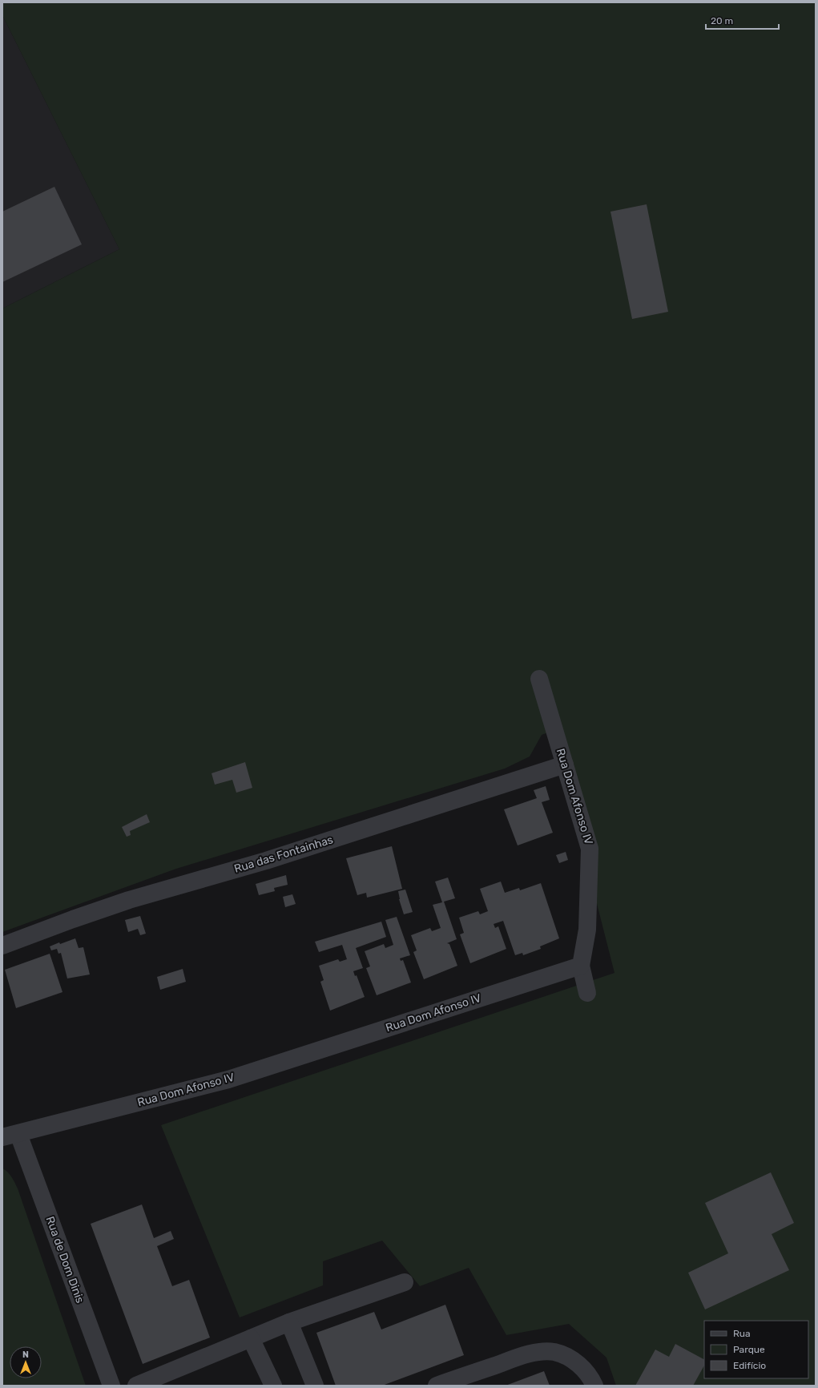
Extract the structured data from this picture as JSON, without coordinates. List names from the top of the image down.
{
  "streets": {
    "street": ["Rua Dom Afonso IV", "Rua das Fontainhas", "Rua de Dom Dinis"]
  },
  "crossings": [
    ["Rua Dom Afonso IV", "Rua das Fontainhas"],
    ["Rua Dom Afonso IV", "Rua de Dom Dinis"]
  ],
  "legend": ["Rua", "Parque", "Edifício"],
  "scale_bar": "20 m",
  "north": "top"
}
